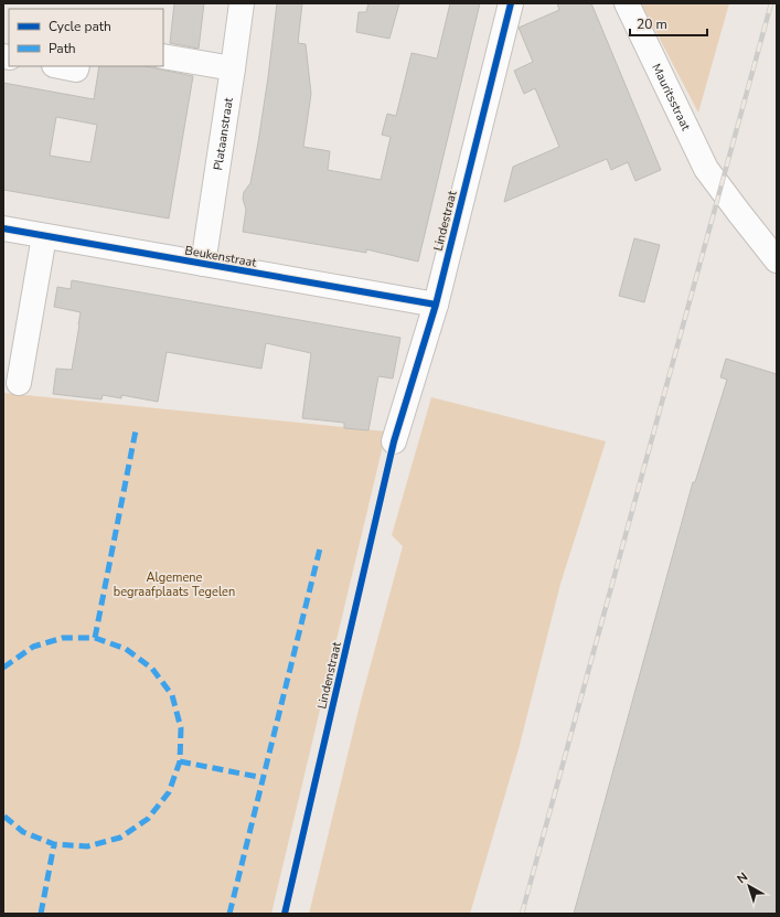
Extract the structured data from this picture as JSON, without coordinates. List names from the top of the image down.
{
  "streets": {
    "street": [
      "Mauritsstraat",
      "Plataanstraat",
      "Lindestraat",
      "Beukenstraat"
    ],
    "cycle path": ["Lindenstraat"]
  },
  "crossings": [
    ["Plataanstraat", "Beukenstraat"],
    ["Lindestraat", "Beukenstraat"]
  ],
  "parks": ["Algemene begraafplaats Tegelen"],
  "legend": ["Cycle path", "Path"],
  "scale_bar": "20 m",
  "north": "top left"
}
